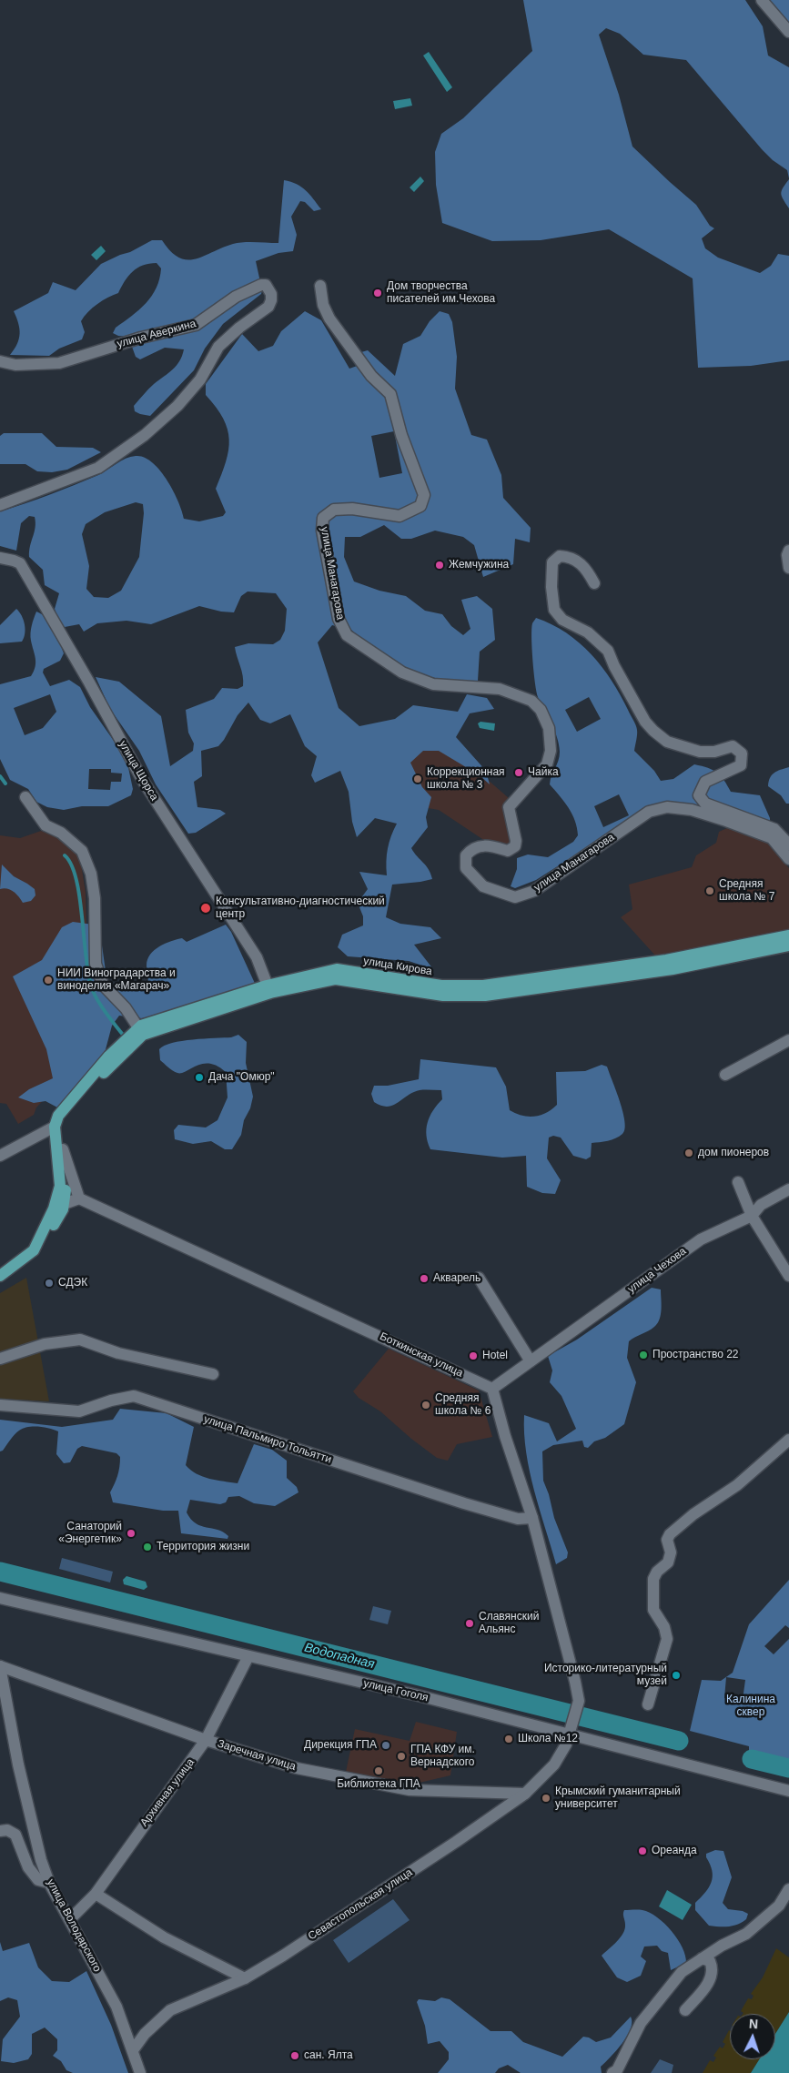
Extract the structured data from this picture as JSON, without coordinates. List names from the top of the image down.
{
  "streets": {
    "main road": ["улица Кирова"],
    "street": [
      "улица Аверкина",
      "улица Манагарова",
      "улица Щорса",
      "улица Чехова",
      "Боткинская улица",
      "улица Пальмиро Тольятти",
      "улица Гоголя",
      "Заречная улица",
      "Архивная улица",
      "Севастопольская улица",
      "улица Володарского"
    ]
  },
  "crossings": [
    ["улица Щорса", "улица Кирова"],
    ["улица Чехова", "Боткинская улица"],
    ["улица Пальмиро Тольятти", "Севастопольская улица"],
    ["улица Гоголя", "Архивная улица"],
    ["улица Гоголя", "Севастопольская улица"],
    ["Заречная улица", "Архивная улица"],
    ["Заречная улица", "Севастопольская улица"],
    ["Заречная улица", "улица Володарского"],
    ["Архивная улица", "улица Володарского"],
    ["Севастопольская улица", "улица Володарского"]
  ],
  "water": ["Водопадная"],
  "parks": ["Калинина сквер"],
  "places": [
    "Дом творчества писателей им.Чехова",
    "Жемчужина",
    "Чайка",
    "Коррекционная школа № 3",
    "Средняя школа № 7",
    "Консультативно-диагностический центр",
    "НИИ Виноградарства и виноделия «Магарач»",
    "Дача \"Омюр\"",
    "дом пионеров",
    "Акварель",
    "СДЭК",
    "Пространство 22",
    "Hotel",
    "Средняя школа № 6",
    "Санаторий «Энергетик»",
    "Территория жизни",
    "Славянский Альянс",
    "Историко-литературный музей",
    "Школа №12",
    "Дирекция ГПА",
    "ГПА КФУ им. Вернадского",
    "Библиотека ГПА",
    "Крымский гуманитарный университет",
    "Ореанда",
    "сан. Ялта"
  ],
  "north": "top"
}
